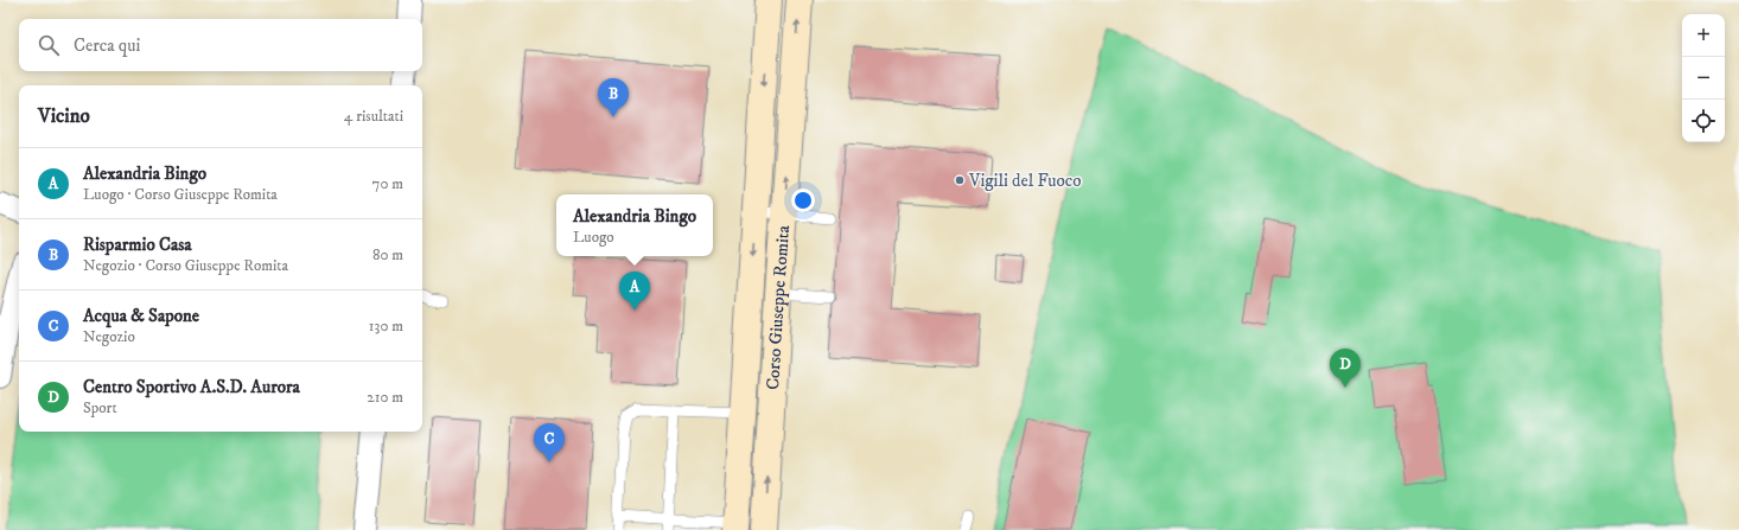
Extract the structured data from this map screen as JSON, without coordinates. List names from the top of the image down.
{
  "streets": {
    "main road": ["Corso Giuseppe Romita"]
  },
  "places": ["Vigili del Fuoco"],
  "page": {
    "map_buttons": ["+", "−"],
    "search": "Cerca qui",
    "pins": [
      "B",
      "A",
      "D",
      "C"
    ],
    "heading": ["Vicino", "4 risultati"],
    "list": [
      {
        "mark": "A",
        "name": "Alexandria Bingo",
        "note": "Luogo · Corso Giuseppe Romita",
        "value": "70 m"
      },
      {
        "mark": "B",
        "name": "Risparmio Casa",
        "note": "Negozio · Corso Giuseppe Romita",
        "value": "80 m"
      },
      {
        "mark": "C",
        "name": "Acqua & Sapone",
        "note": "Negozio",
        "value": "130 m"
      },
      {
        "mark": "D",
        "name": "Centro Sportivo A.S.D. Aurora",
        "note": "Sport",
        "value": "210 m"
      }
    ],
    "popup": ["Alexandria Bingo", "Luogo"]
  }
}
